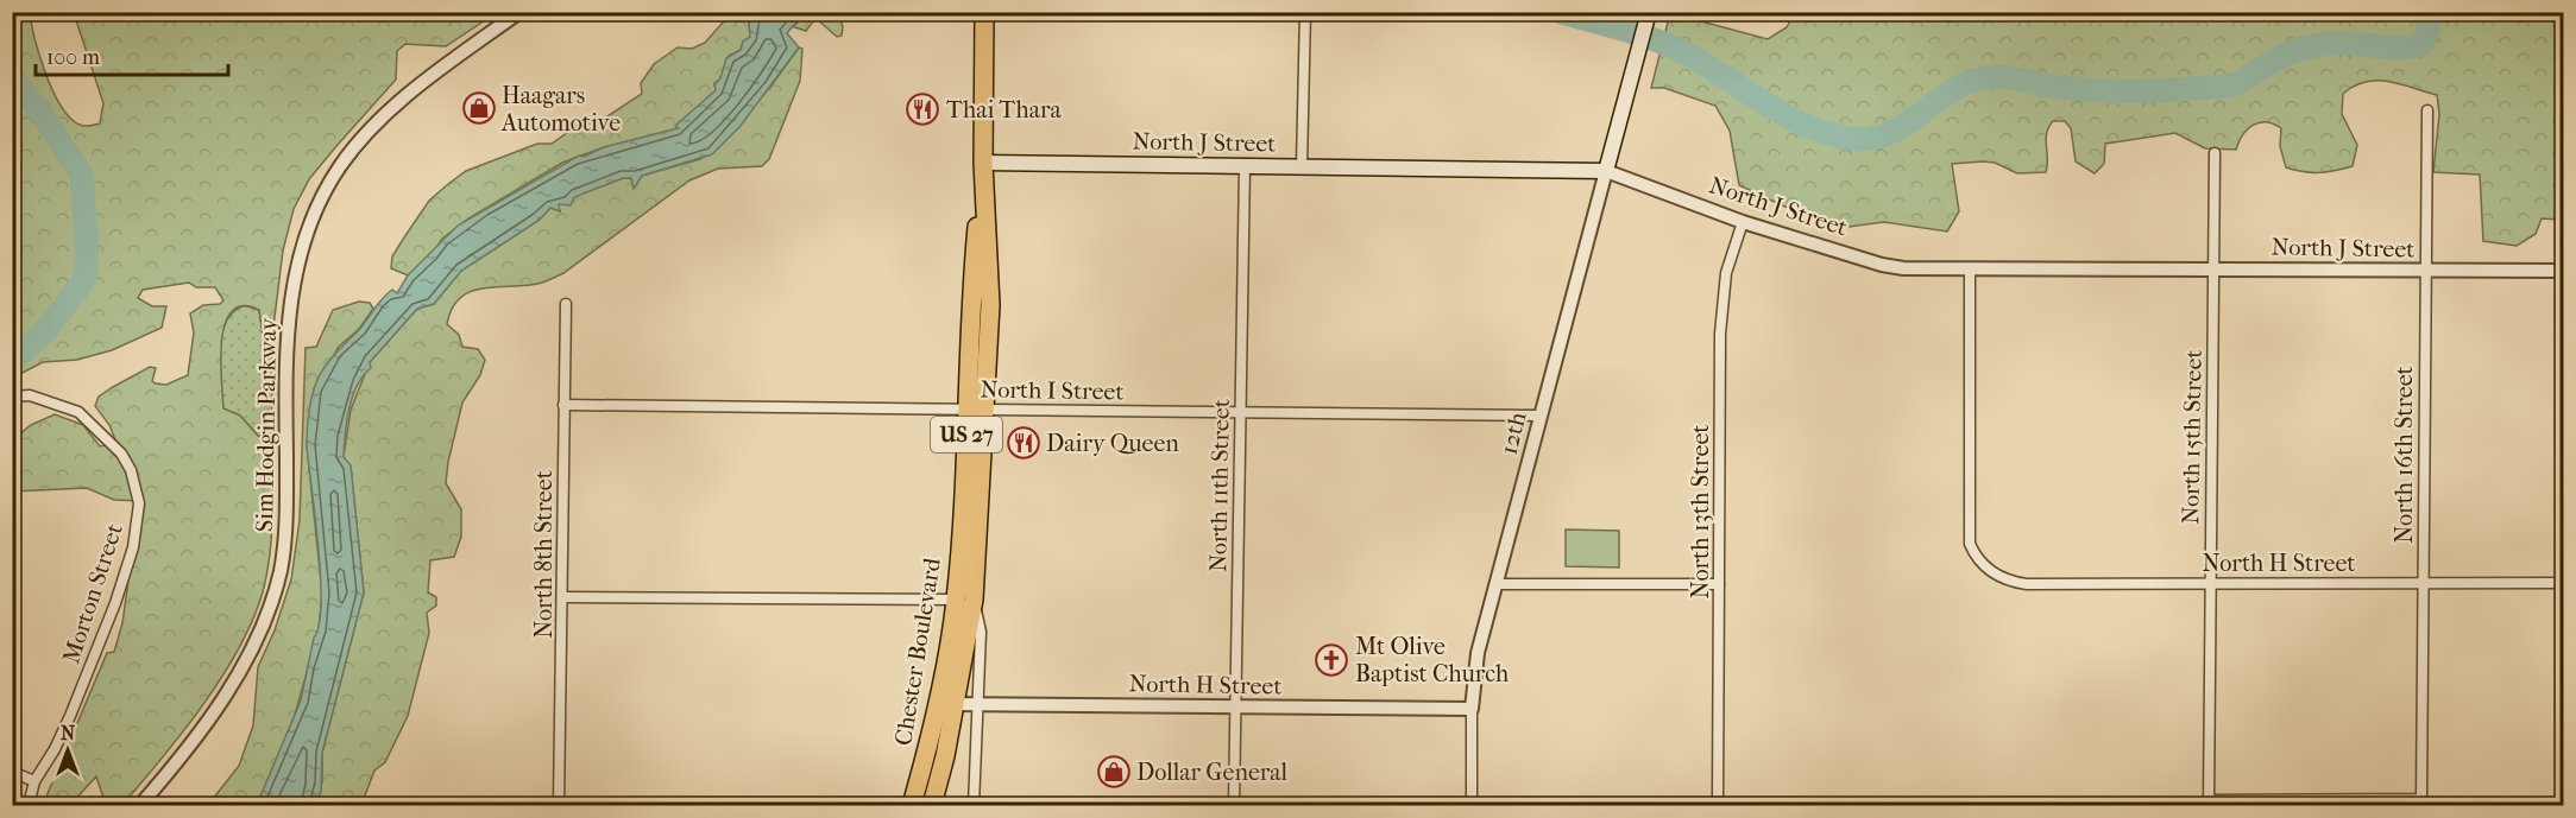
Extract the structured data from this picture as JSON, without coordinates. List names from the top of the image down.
{
  "streets": {
    "highway": ["US 27", "Chester Boulevard"],
    "main road": ["North J Street"],
    "street": [
      "North I Street",
      "Sim Hodgin Parkway",
      "12th",
      "North 15th Street",
      "North 16th Street",
      "North 11th Street",
      "North 13th Street",
      "North 8th Street",
      "North H Street",
      "Morton Street"
    ]
  },
  "crossings": [
    ["North J Street", "12th"],
    ["North J Street", "North 15th Street"],
    ["North J Street", "North 16th Street"],
    ["North J Street", "North 11th Street"],
    ["North J Street", "North 13th Street"],
    ["North J Street", "North H Street"],
    ["North J Street", "Chester Boulevard"],
    ["North I Street", "12th"],
    ["North I Street", "North 11th Street"],
    ["North I Street", "North 8th Street"],
    ["North I Street", "Chester Boulevard"],
    ["12th", "North H Street"],
    ["North 15th Street", "North 16th Street"],
    ["North 15th Street", "North H Street"],
    ["North 16th Street", "North H Street"],
    ["North 11th Street", "North H Street"],
    ["North H Street", "Chester Boulevard"]
  ],
  "places": {
    "shop": ["Haagars Automotive", "Dollar General"],
    "restaurant": ["Thai Thara", "Dairy Queen"],
    "church": ["Mt Olive Baptist Church"]
  },
  "scale_bar": "100 m",
  "north": "top"
}
